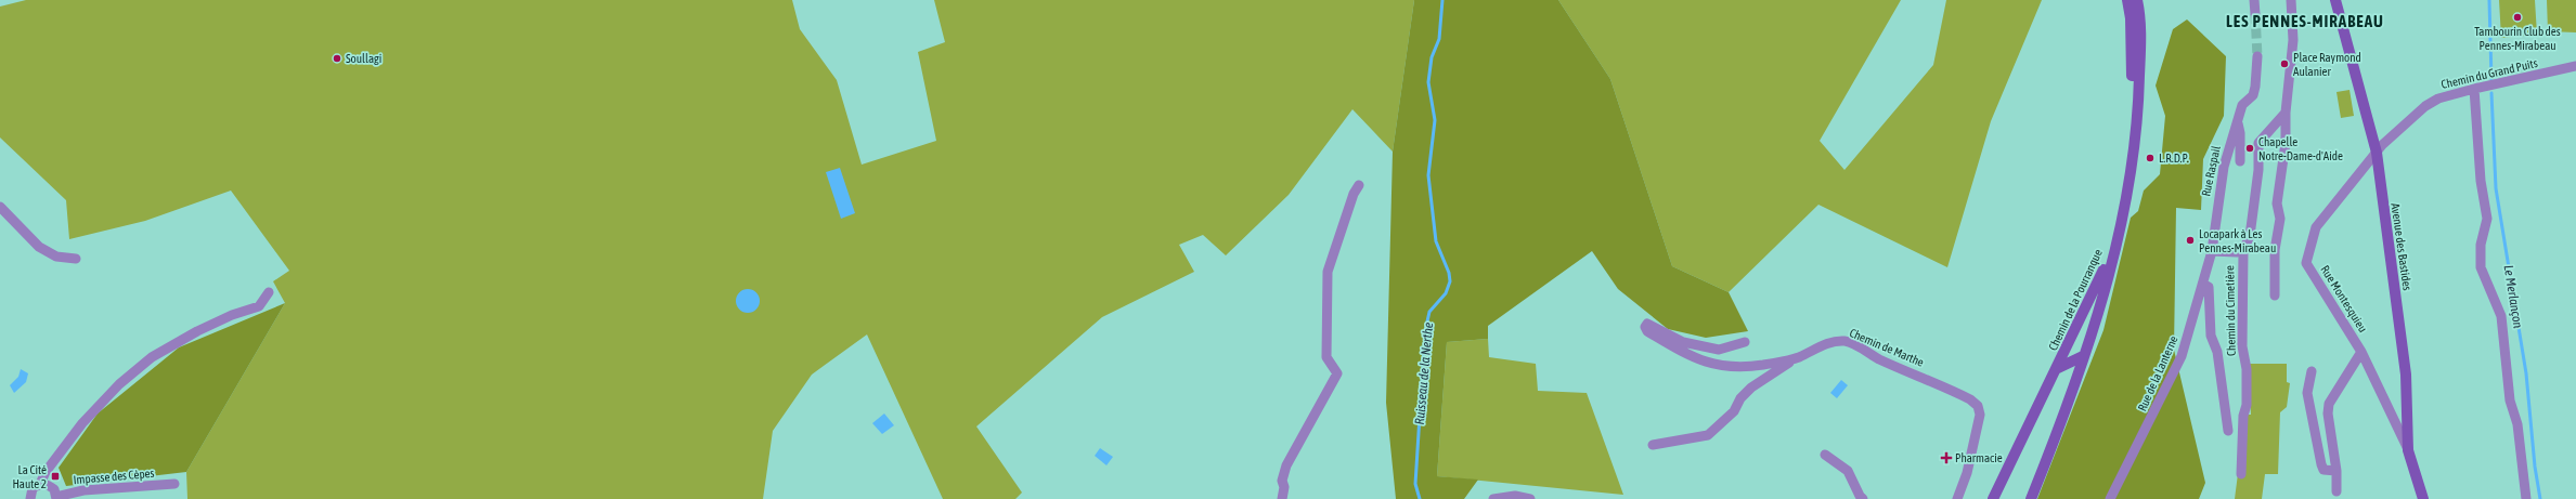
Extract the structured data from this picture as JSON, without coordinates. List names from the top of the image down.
{
  "streets": {
    "main road": ["Avenue des Bastides", "Chemin de la Pourranque"],
    "street": [
      "Chemin du Grand Puits",
      "Rue Raspail",
      "Rue Montesquieu",
      "Chemin du Cimetière",
      "Chemin de Marthe",
      "Rue de la Lanterne",
      "Impasse des Cèpes"
    ]
  },
  "crossings": [
    ["Chemin du Grand Puits", "Avenue des Bastides"],
    ["Chemin du Grand Puits", "Rue Montesquieu"],
    ["Rue Raspail", "Rue de la Lanterne"],
    ["Avenue des Bastides", "Rue Montesquieu"]
  ],
  "districts": ["LES PENNES-MIRABEAU"],
  "water": ["Le Merlançon", "Ruisseau de la Nerthe"],
  "places": {
    "other": [
      "Tambourin Club des Pennes-Mirabeau",
      "Soullagi",
      "Place Raymond Aulanier",
      "Chapelle Notre-Dame-d'Aide",
      "L.R.D.P.",
      "Locapark à Les Pennes-Mirabeau"
    ],
    "health": ["Pharmacie"],
    "transit": ["La Cité Haute 2"]
  }
}
